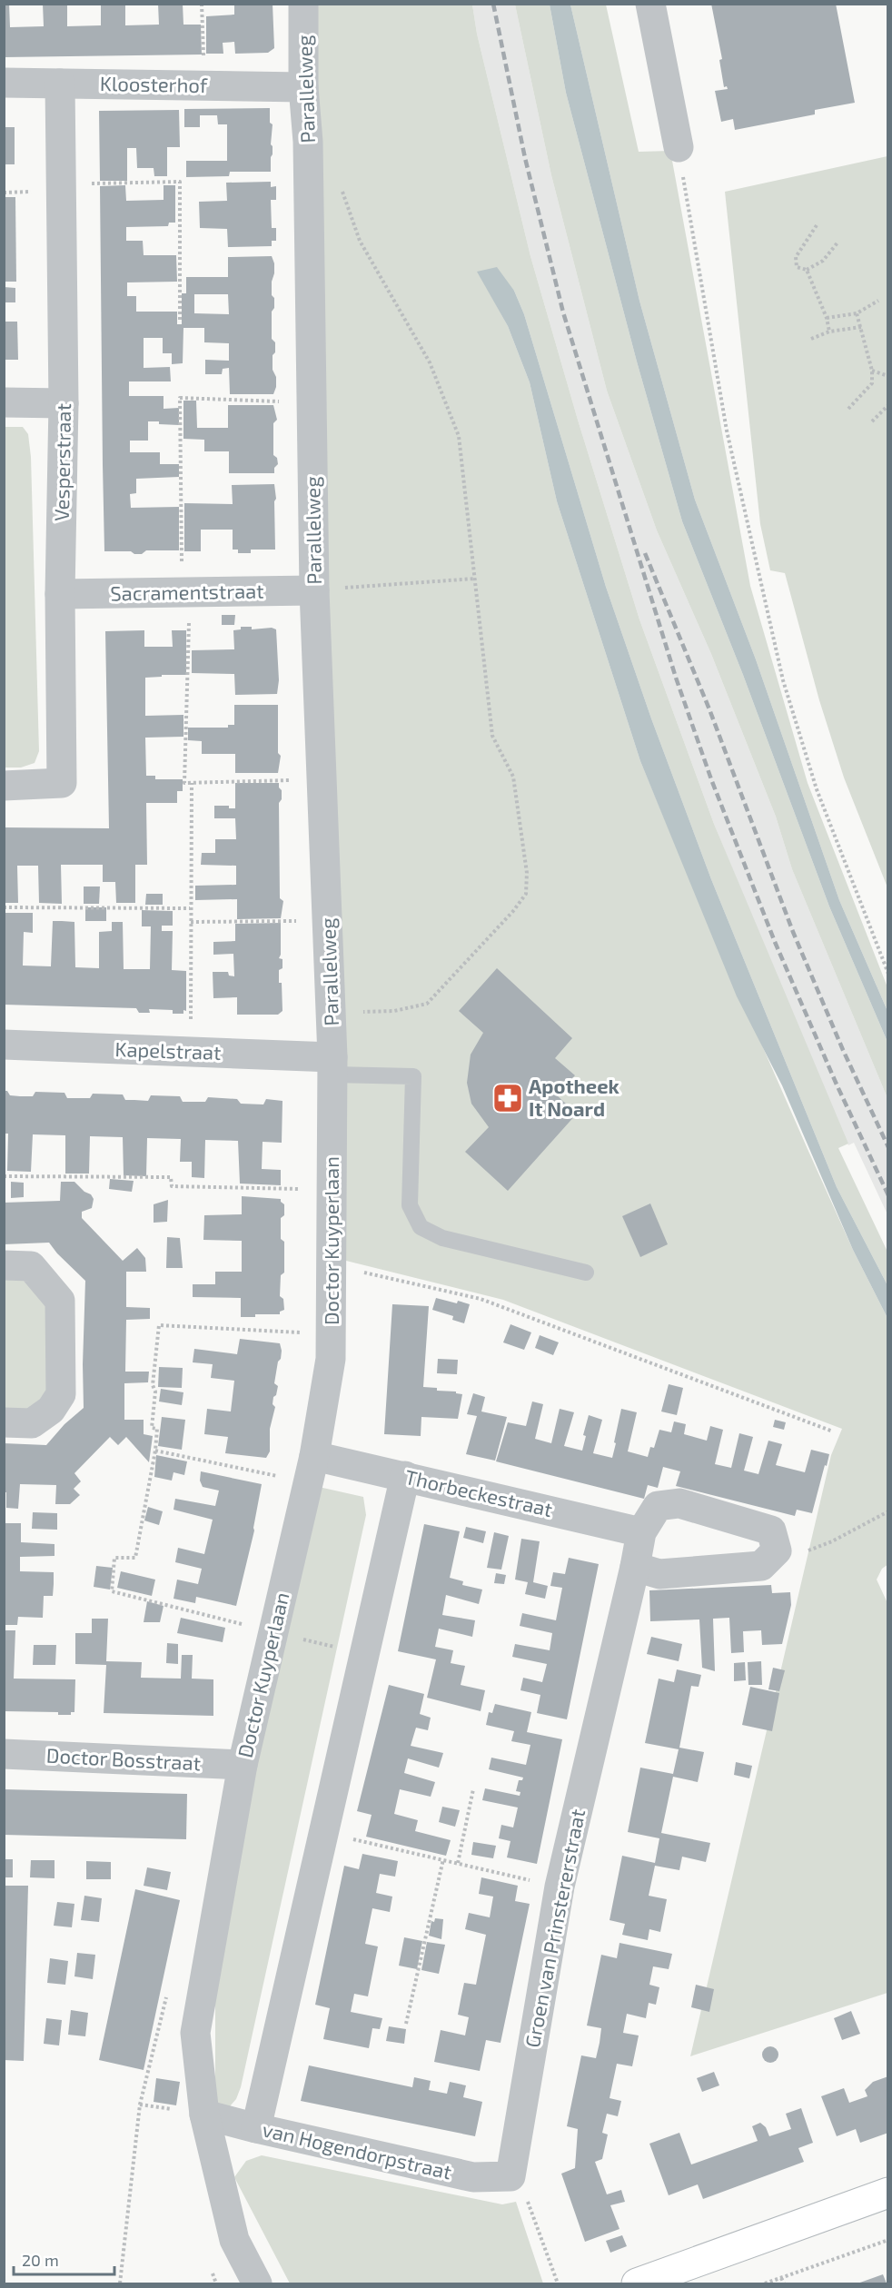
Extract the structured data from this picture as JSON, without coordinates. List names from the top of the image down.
{
  "streets": {
    "street": [
      "Kloosterhof",
      "Parallelweg",
      "Vesperstraat",
      "Sacramentstraat",
      "Kapelstraat",
      "Doctor Kuyperlaan",
      "Thorbeckestraat",
      "Doctor Bosstraat",
      "Groen van Prinstererstraat",
      "van Hogendorpstraat"
    ]
  },
  "crossings": [
    ["Kloosterhof", "Parallelweg"],
    ["Kloosterhof", "Vesperstraat"],
    ["Parallelweg", "Sacramentstraat"],
    ["Parallelweg", "Kapelstraat"],
    ["Parallelweg", "Doctor Kuyperlaan"],
    ["Vesperstraat", "Sacramentstraat"],
    ["Kapelstraat", "Doctor Kuyperlaan"],
    ["Doctor Kuyperlaan", "Thorbeckestraat"],
    ["Doctor Kuyperlaan", "Doctor Bosstraat"],
    ["Doctor Kuyperlaan", "van Hogendorpstraat"],
    ["Groen van Prinstererstraat", "van Hogendorpstraat"]
  ],
  "places": {
    "pharmacy": ["Apotheek It Noard"]
  },
  "scale_bar": "20 m"
}
